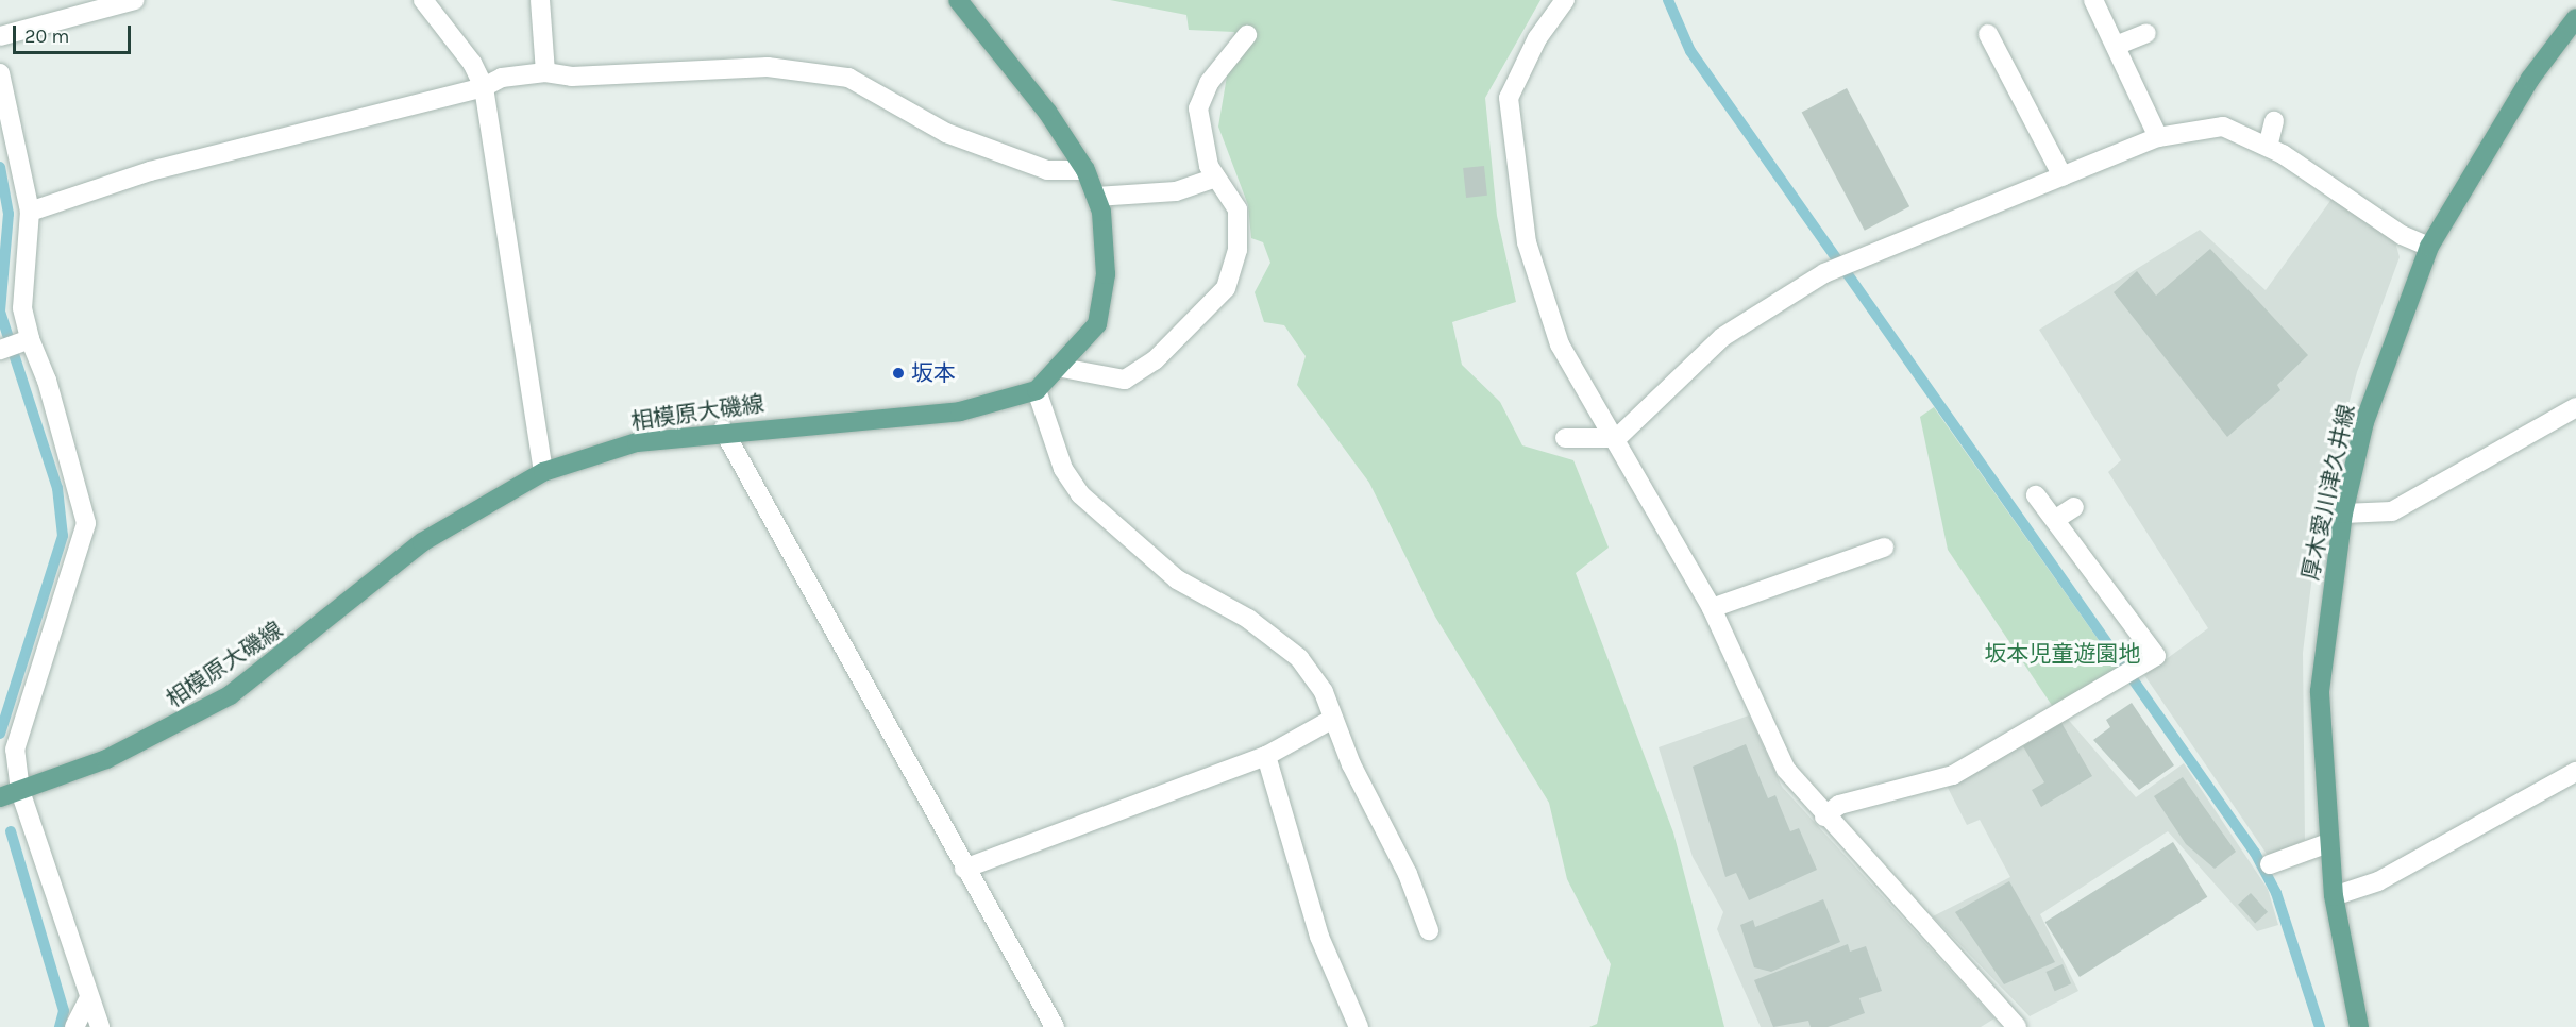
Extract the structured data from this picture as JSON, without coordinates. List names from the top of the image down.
{
  "streets": {
    "main road": ["相模原大磯線", "厚木愛川津久井線"]
  },
  "parks": ["坂本児童遊園地"],
  "places": ["坂本"],
  "scale_bar": "20 m"
}
